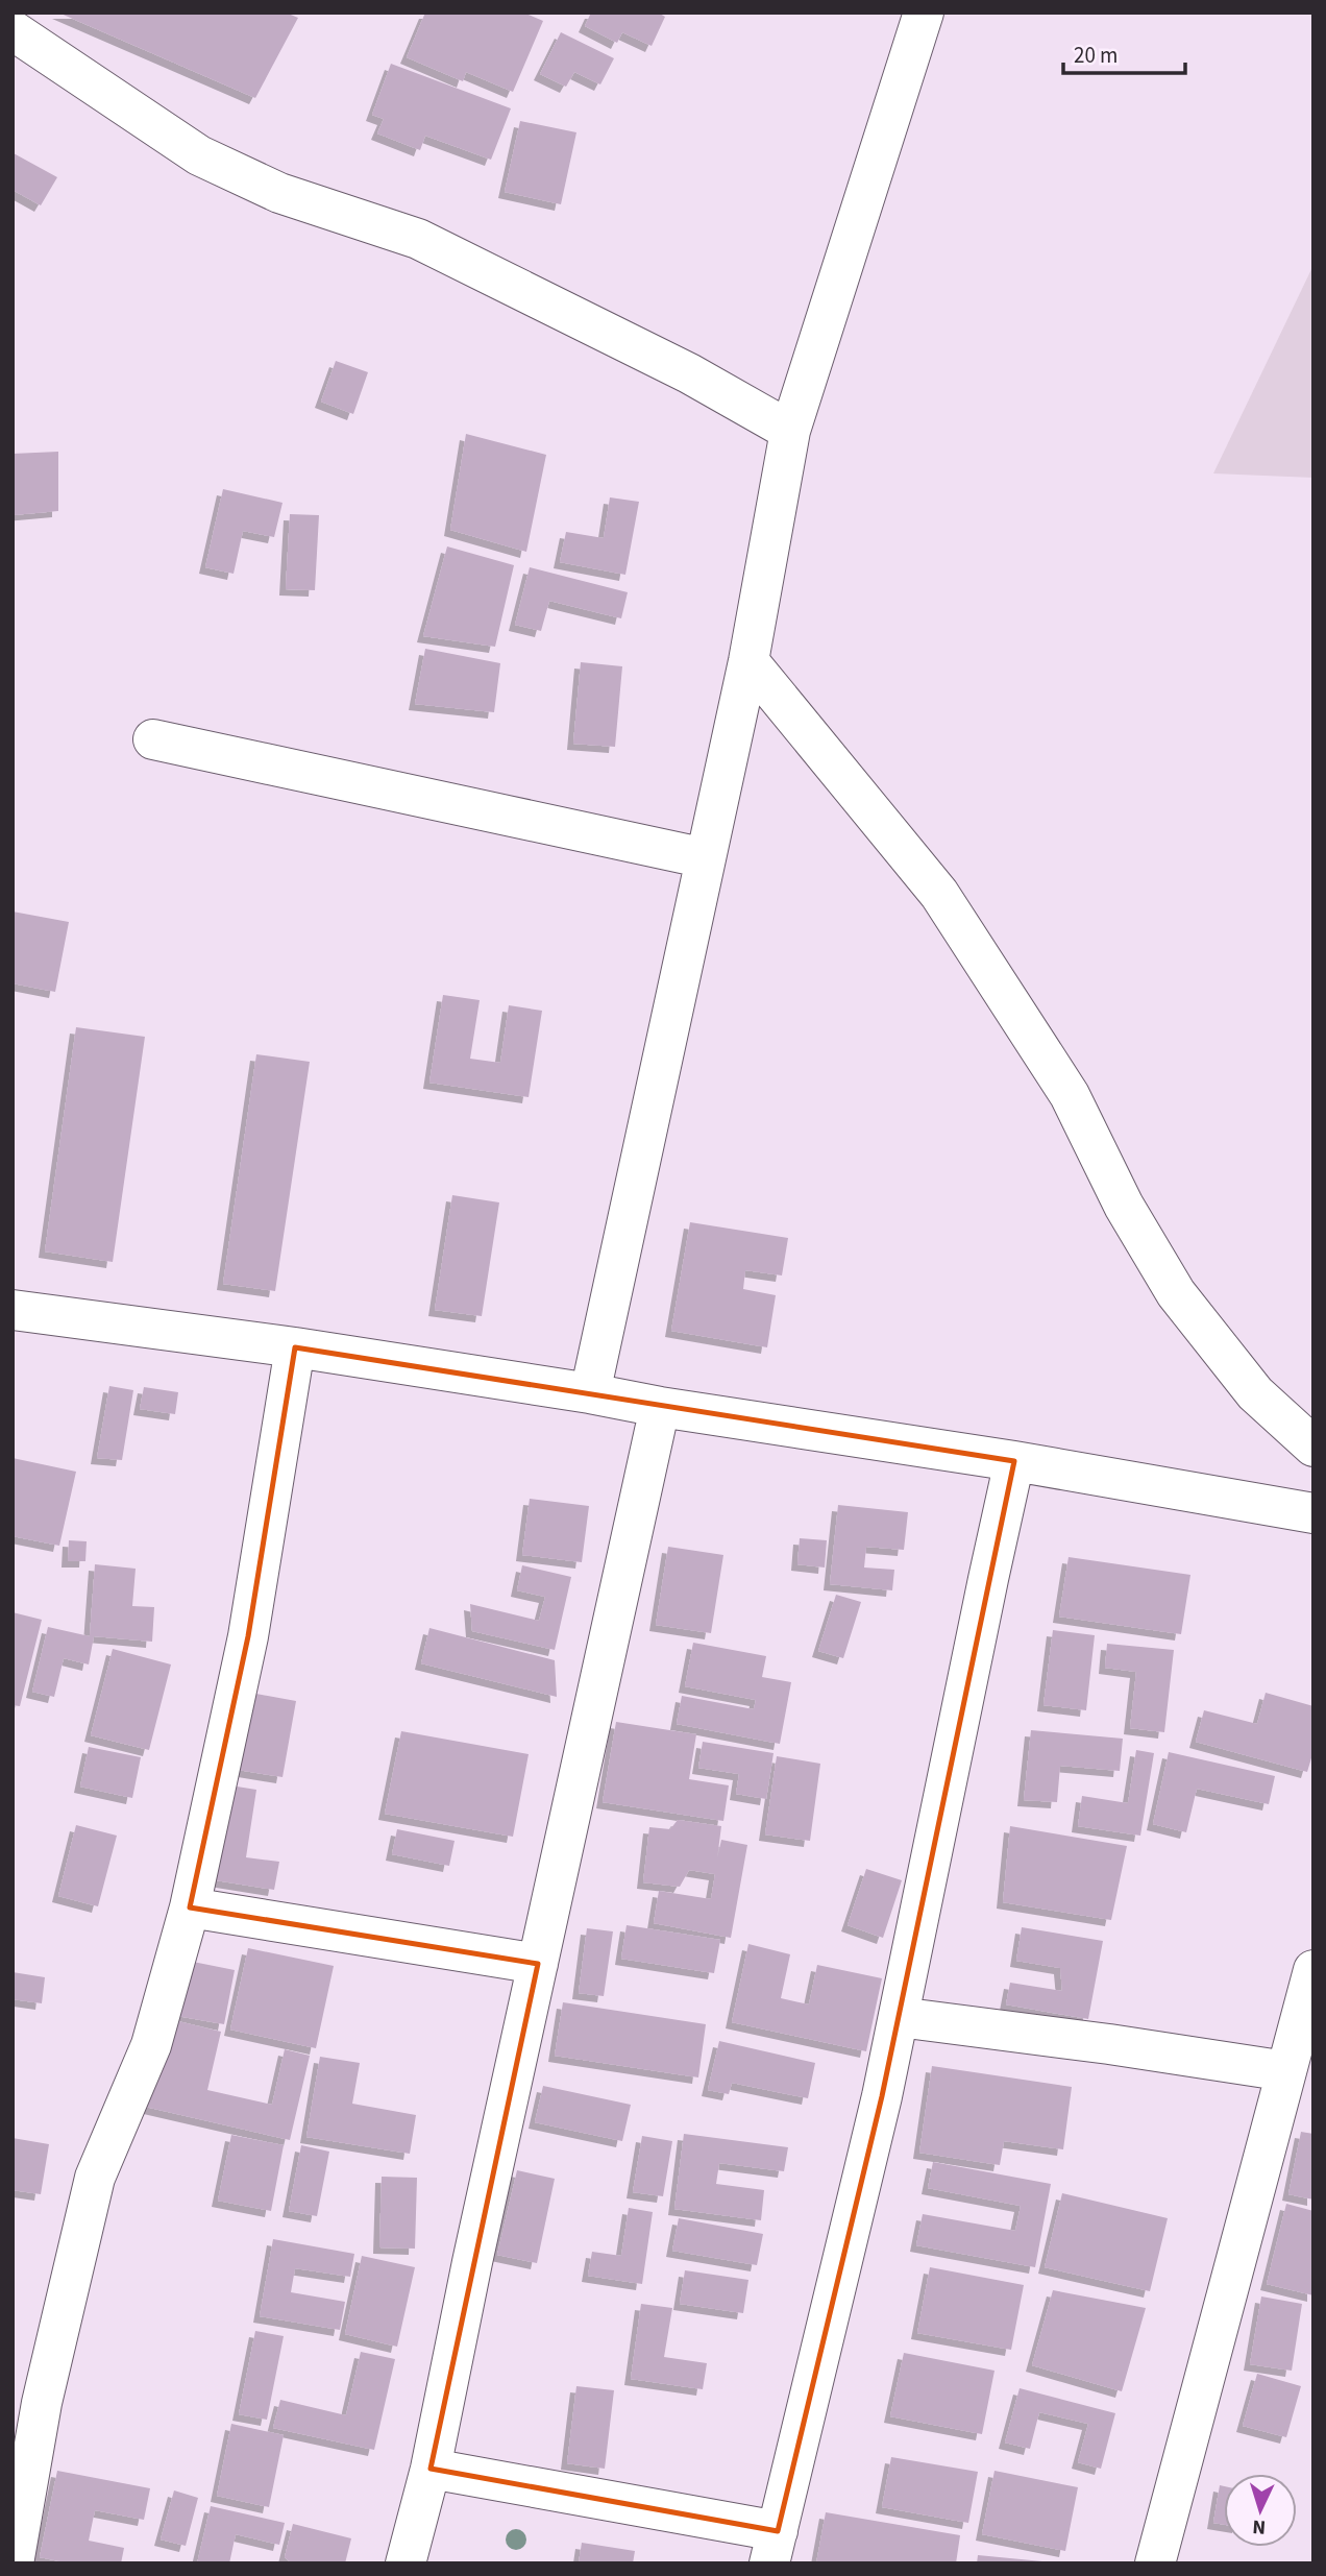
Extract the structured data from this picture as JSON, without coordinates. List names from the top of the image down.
{
  "scale_bar": "20 m",
  "north": "bottom"
}
